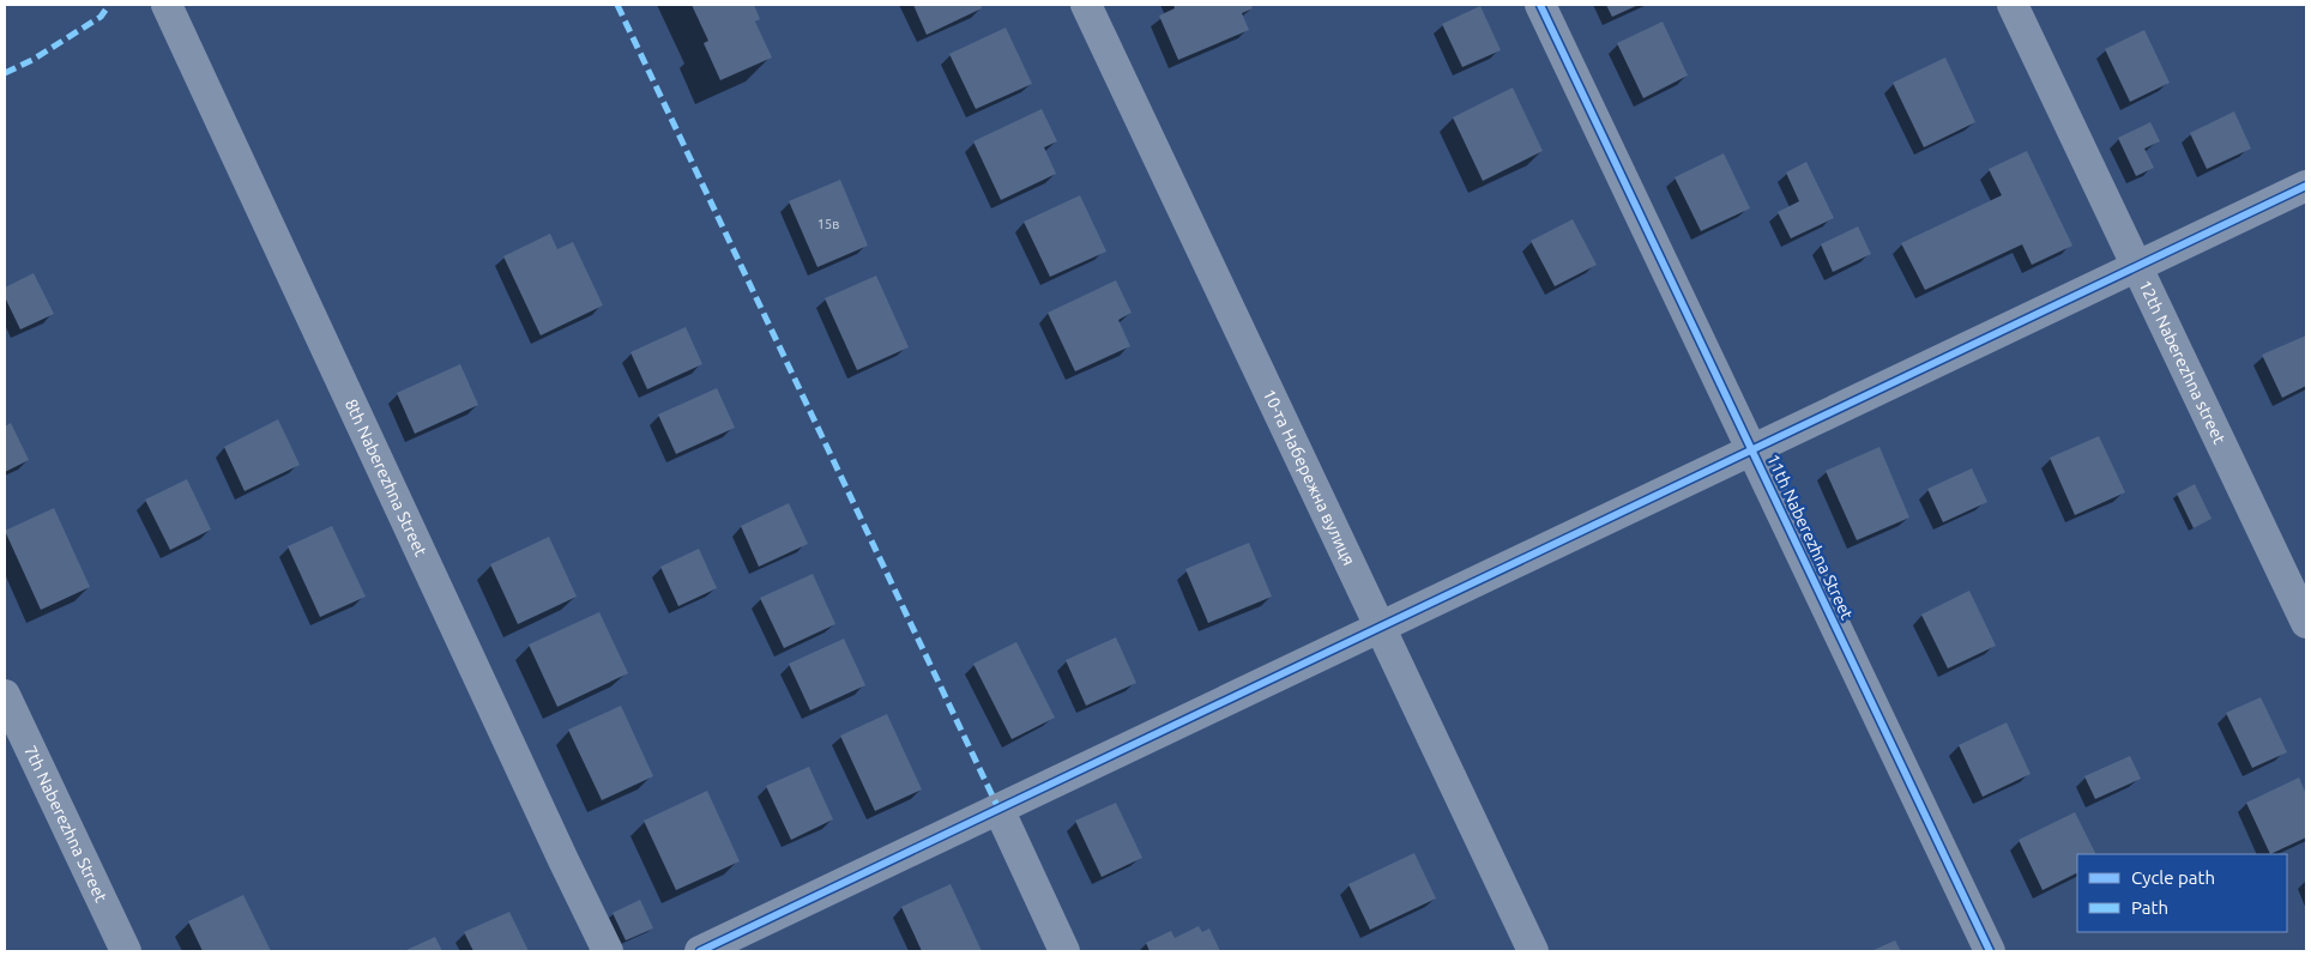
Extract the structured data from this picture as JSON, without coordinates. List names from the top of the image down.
{
  "streets": {
    "street": [
      "12th Naberezhna street",
      "8th Naberezhna Street",
      "10-та Набережна вулиця",
      "11th Naberezhna Street",
      "7th Naberezhna Street"
    ]
  },
  "house_numbers": ["15в"],
  "legend": ["Cycle path", "Path"]
}
